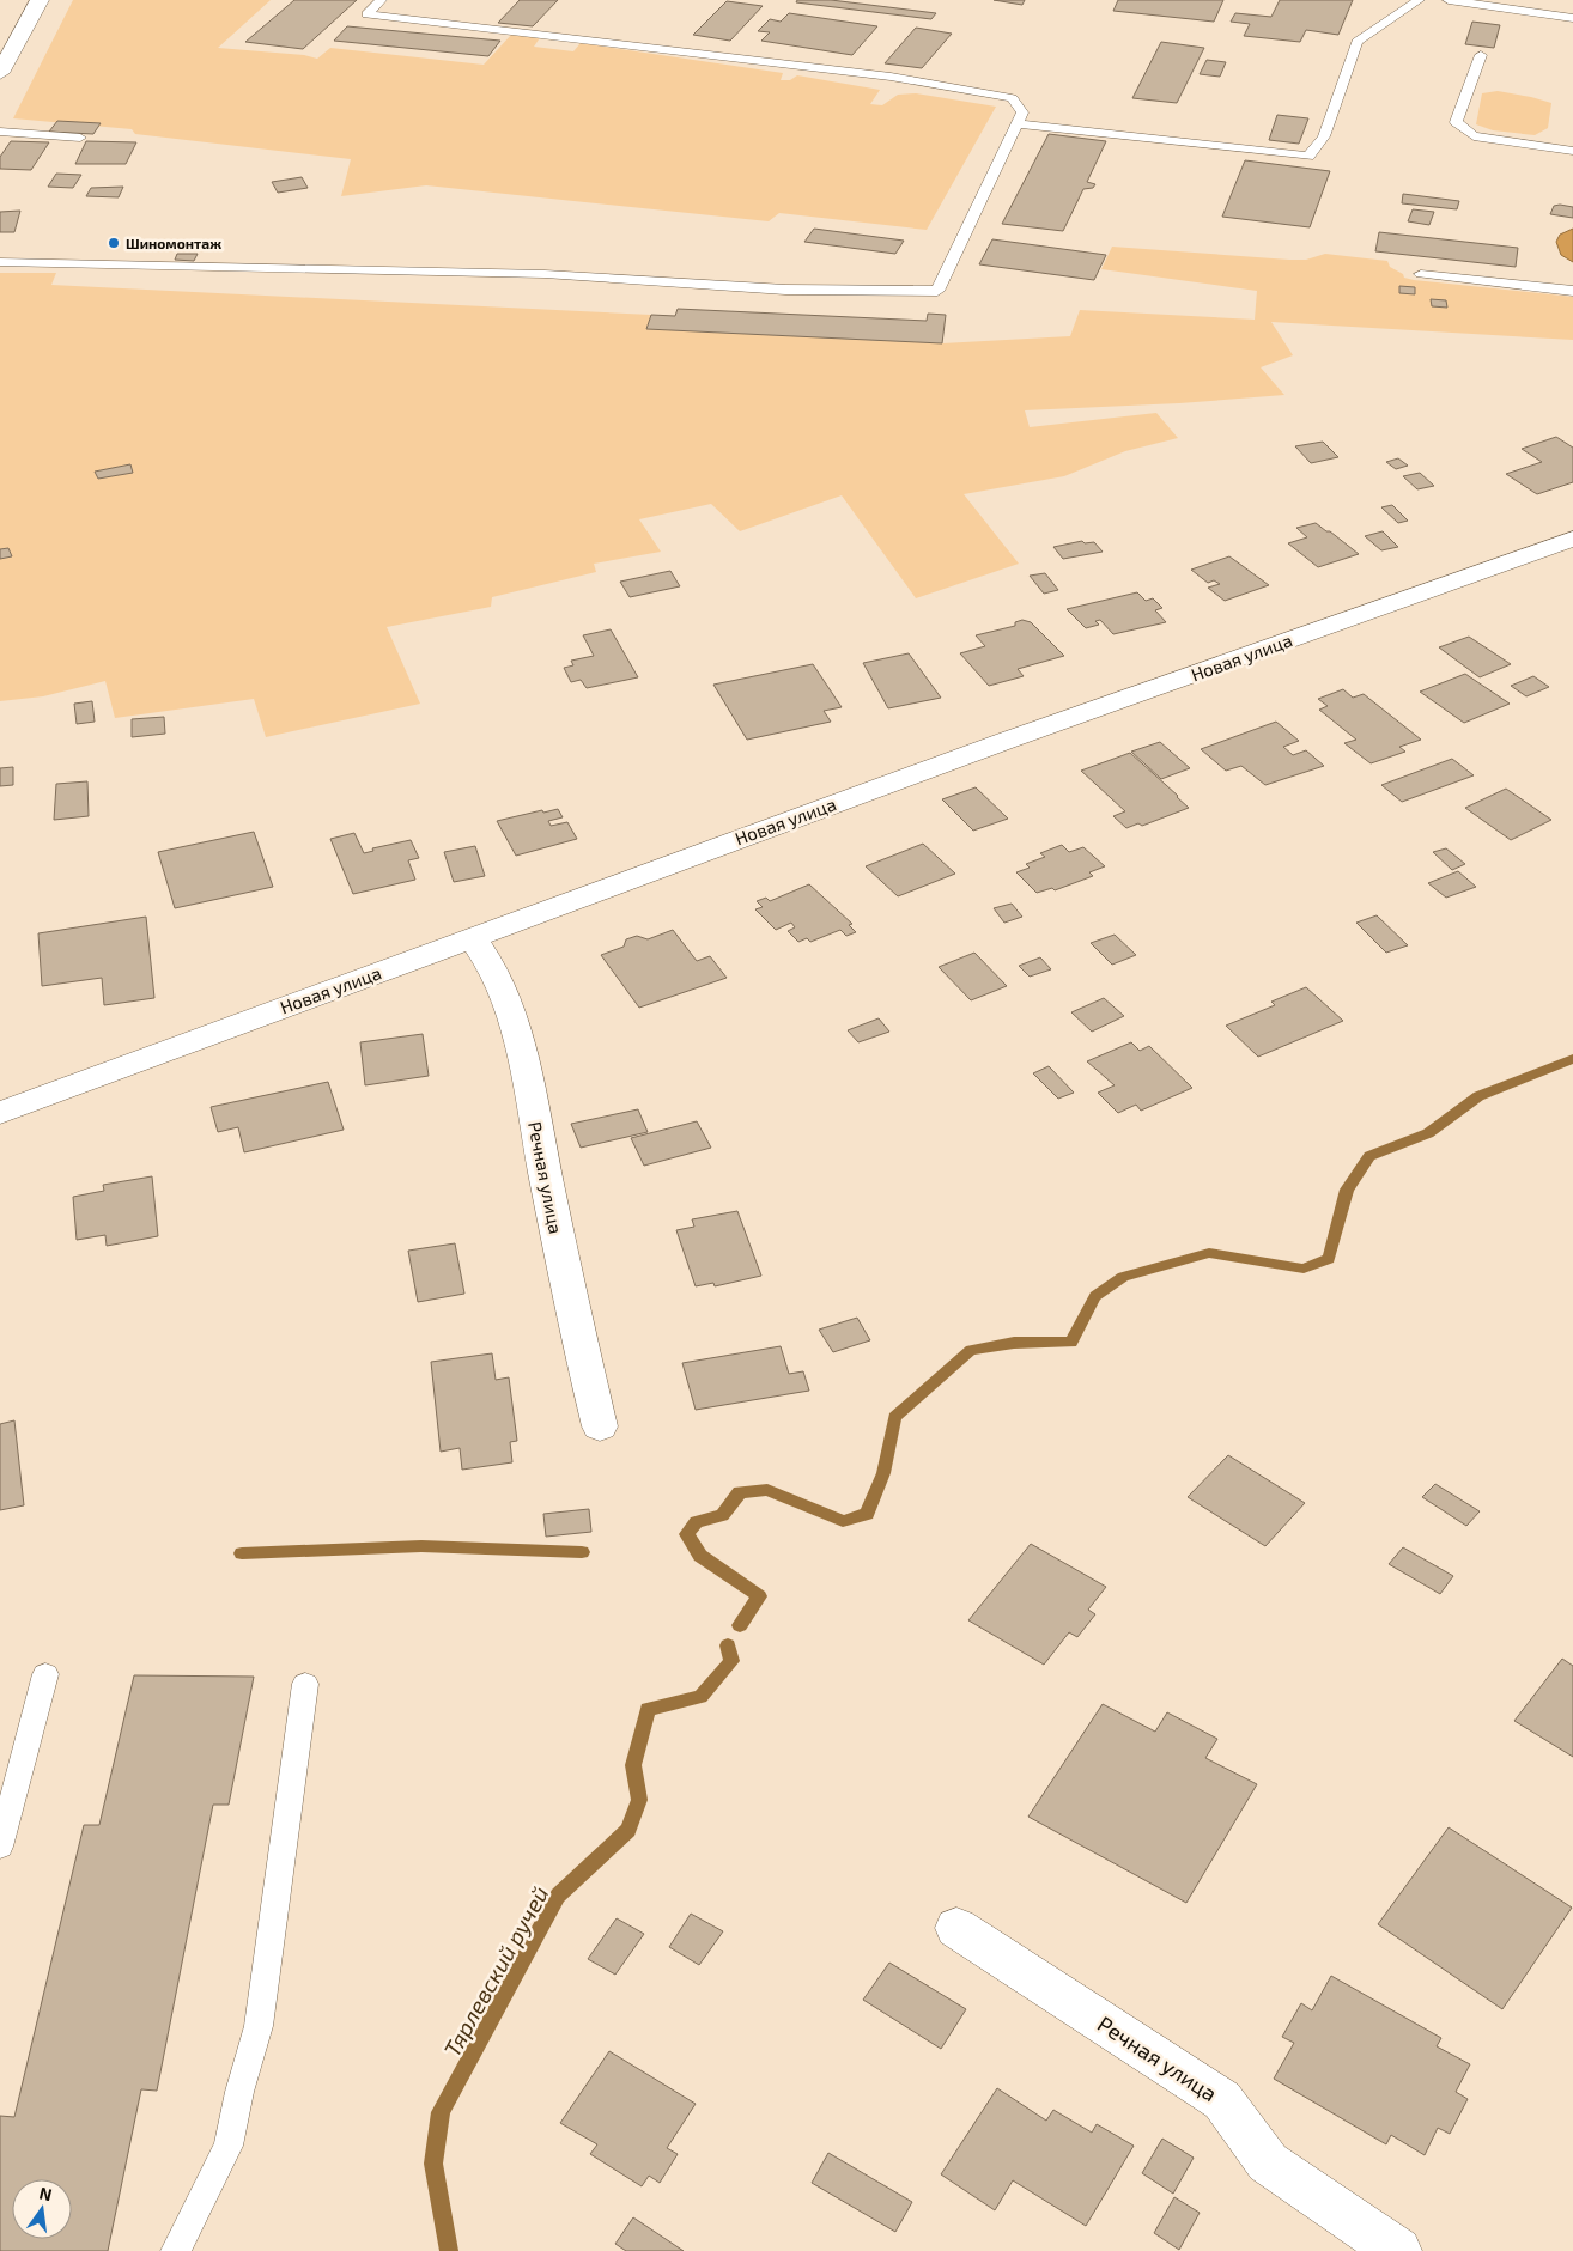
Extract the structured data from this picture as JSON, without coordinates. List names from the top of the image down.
{
  "streets": {
    "street": ["Новая улица", "Речная улица"]
  },
  "crossings": [
    ["Новая улица", "Речная улица"]
  ],
  "water": ["Тярлевский ручей"],
  "places": ["Шиномонтаж"],
  "north": "top"
}
